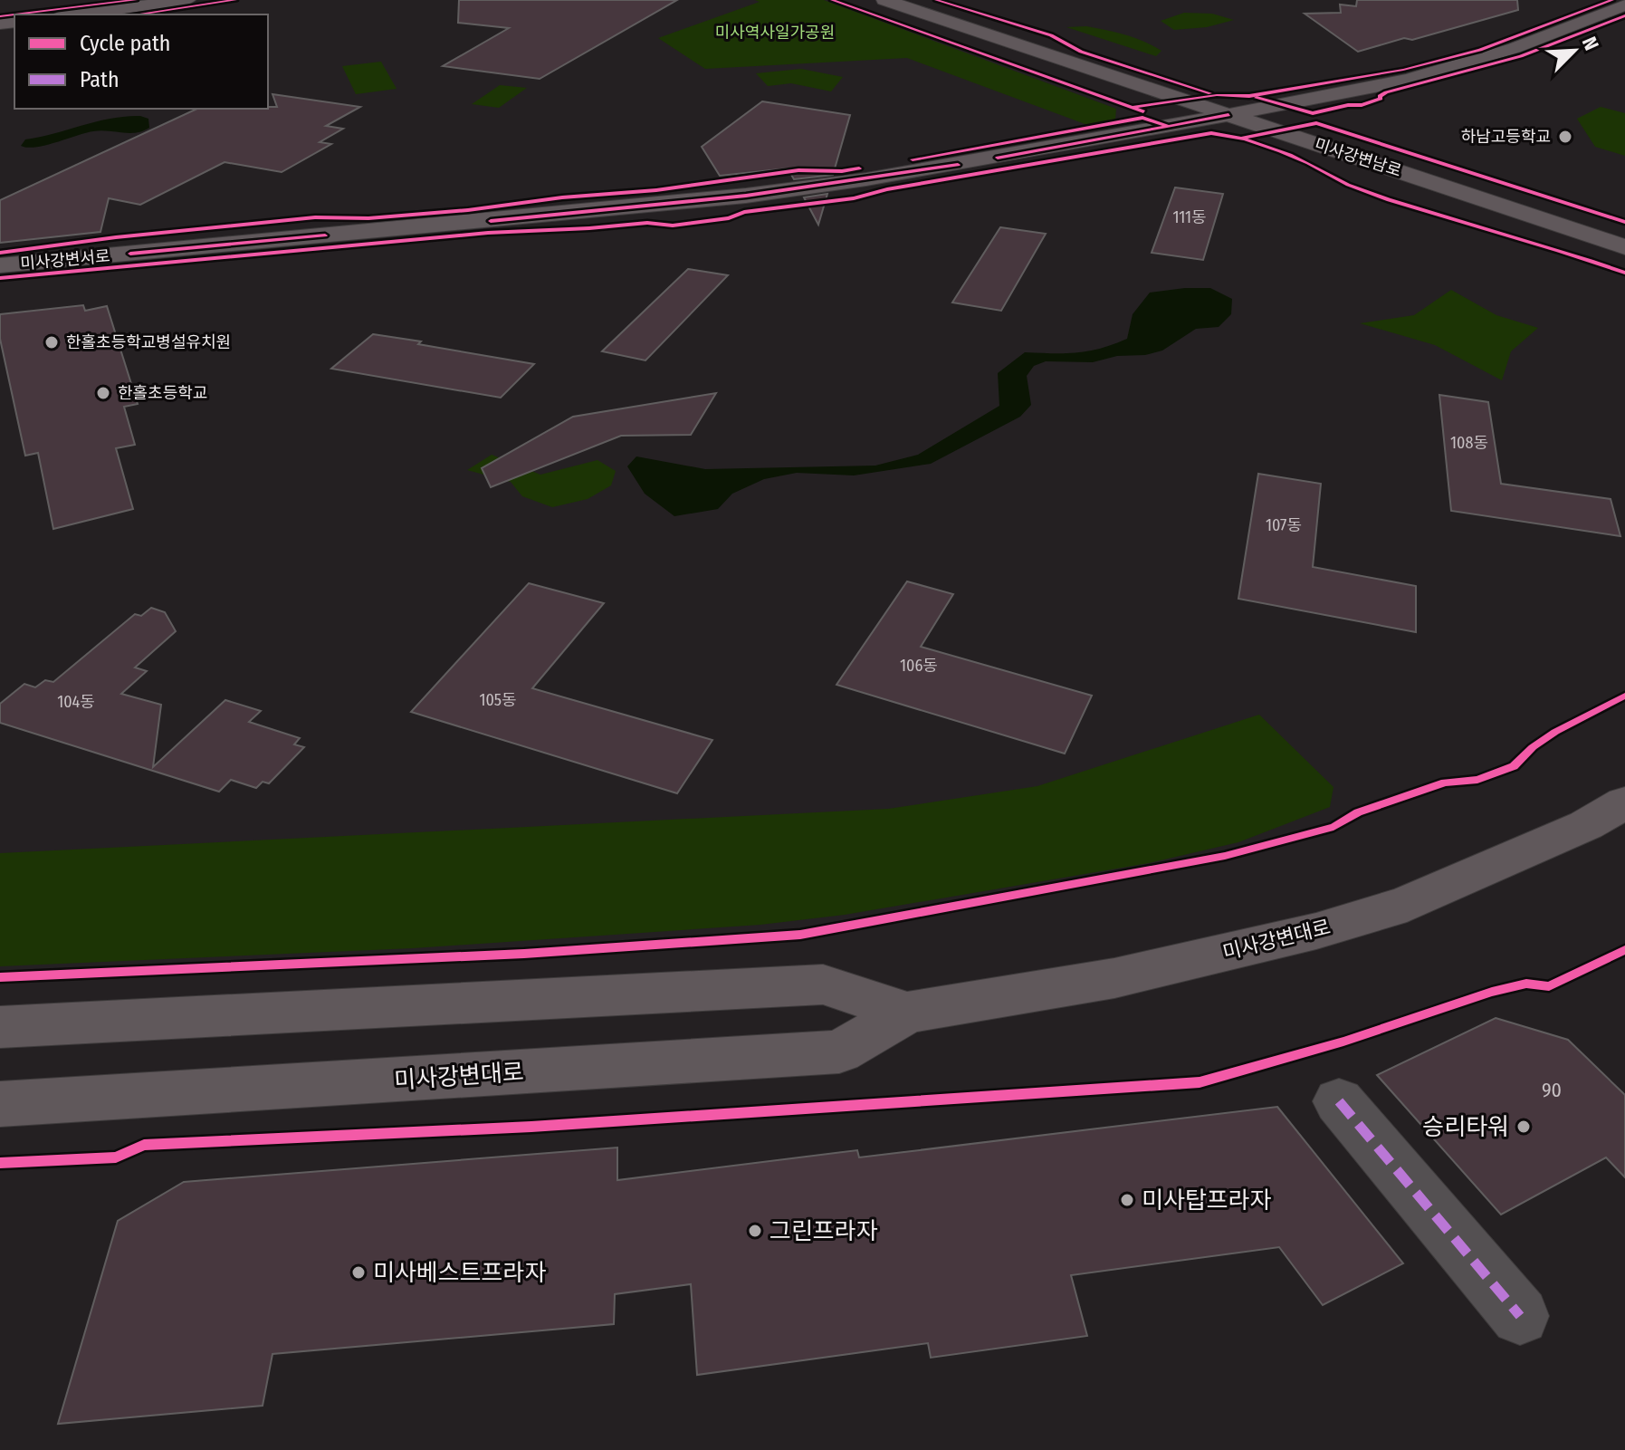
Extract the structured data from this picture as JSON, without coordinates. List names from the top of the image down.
{
  "streets": {
    "main road": ["미사강변남로", "미사강변서로", "미사강변대로"]
  },
  "crossings": [
    ["미사강변남로", "미사강변서로"]
  ],
  "parks": ["미사역사일가공원"],
  "places": [
    "하남고등학교",
    "한홀초등학교병설유치원",
    "한홀초등학교",
    "승리타워",
    "미사탑프라자",
    "그린프라자",
    "미사베스트프라자"
  ],
  "house_numbers": [
    "111동",
    "108동",
    "107동",
    "106동",
    "105동",
    "104동",
    "90"
  ],
  "legend": ["Cycle path", "Path"],
  "north": "top right"
}
